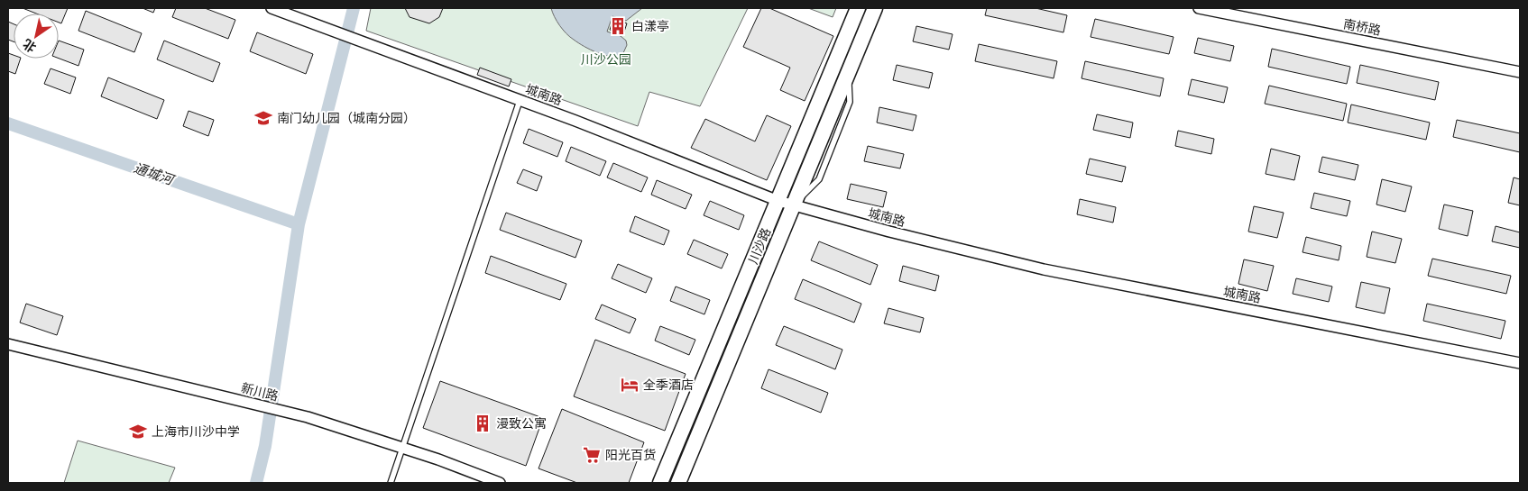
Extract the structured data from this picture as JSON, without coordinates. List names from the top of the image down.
{
  "streets": {
    "main road": ["川沙路"],
    "street": ["南桥路", "城南路", "新川路"]
  },
  "crossings": [
    ["城南路", "川沙路"]
  ],
  "water": ["通城河"],
  "parks": ["川沙公园"],
  "places": {
    "building": ["白漾亭", "漫致公寓"],
    "school or university": ["南门幼儿园（城南分园）", "上海市川沙中学"],
    "hotel": ["全季酒店"],
    "supermarket": ["阳光百货"]
  },
  "north": "bottom left"
}
